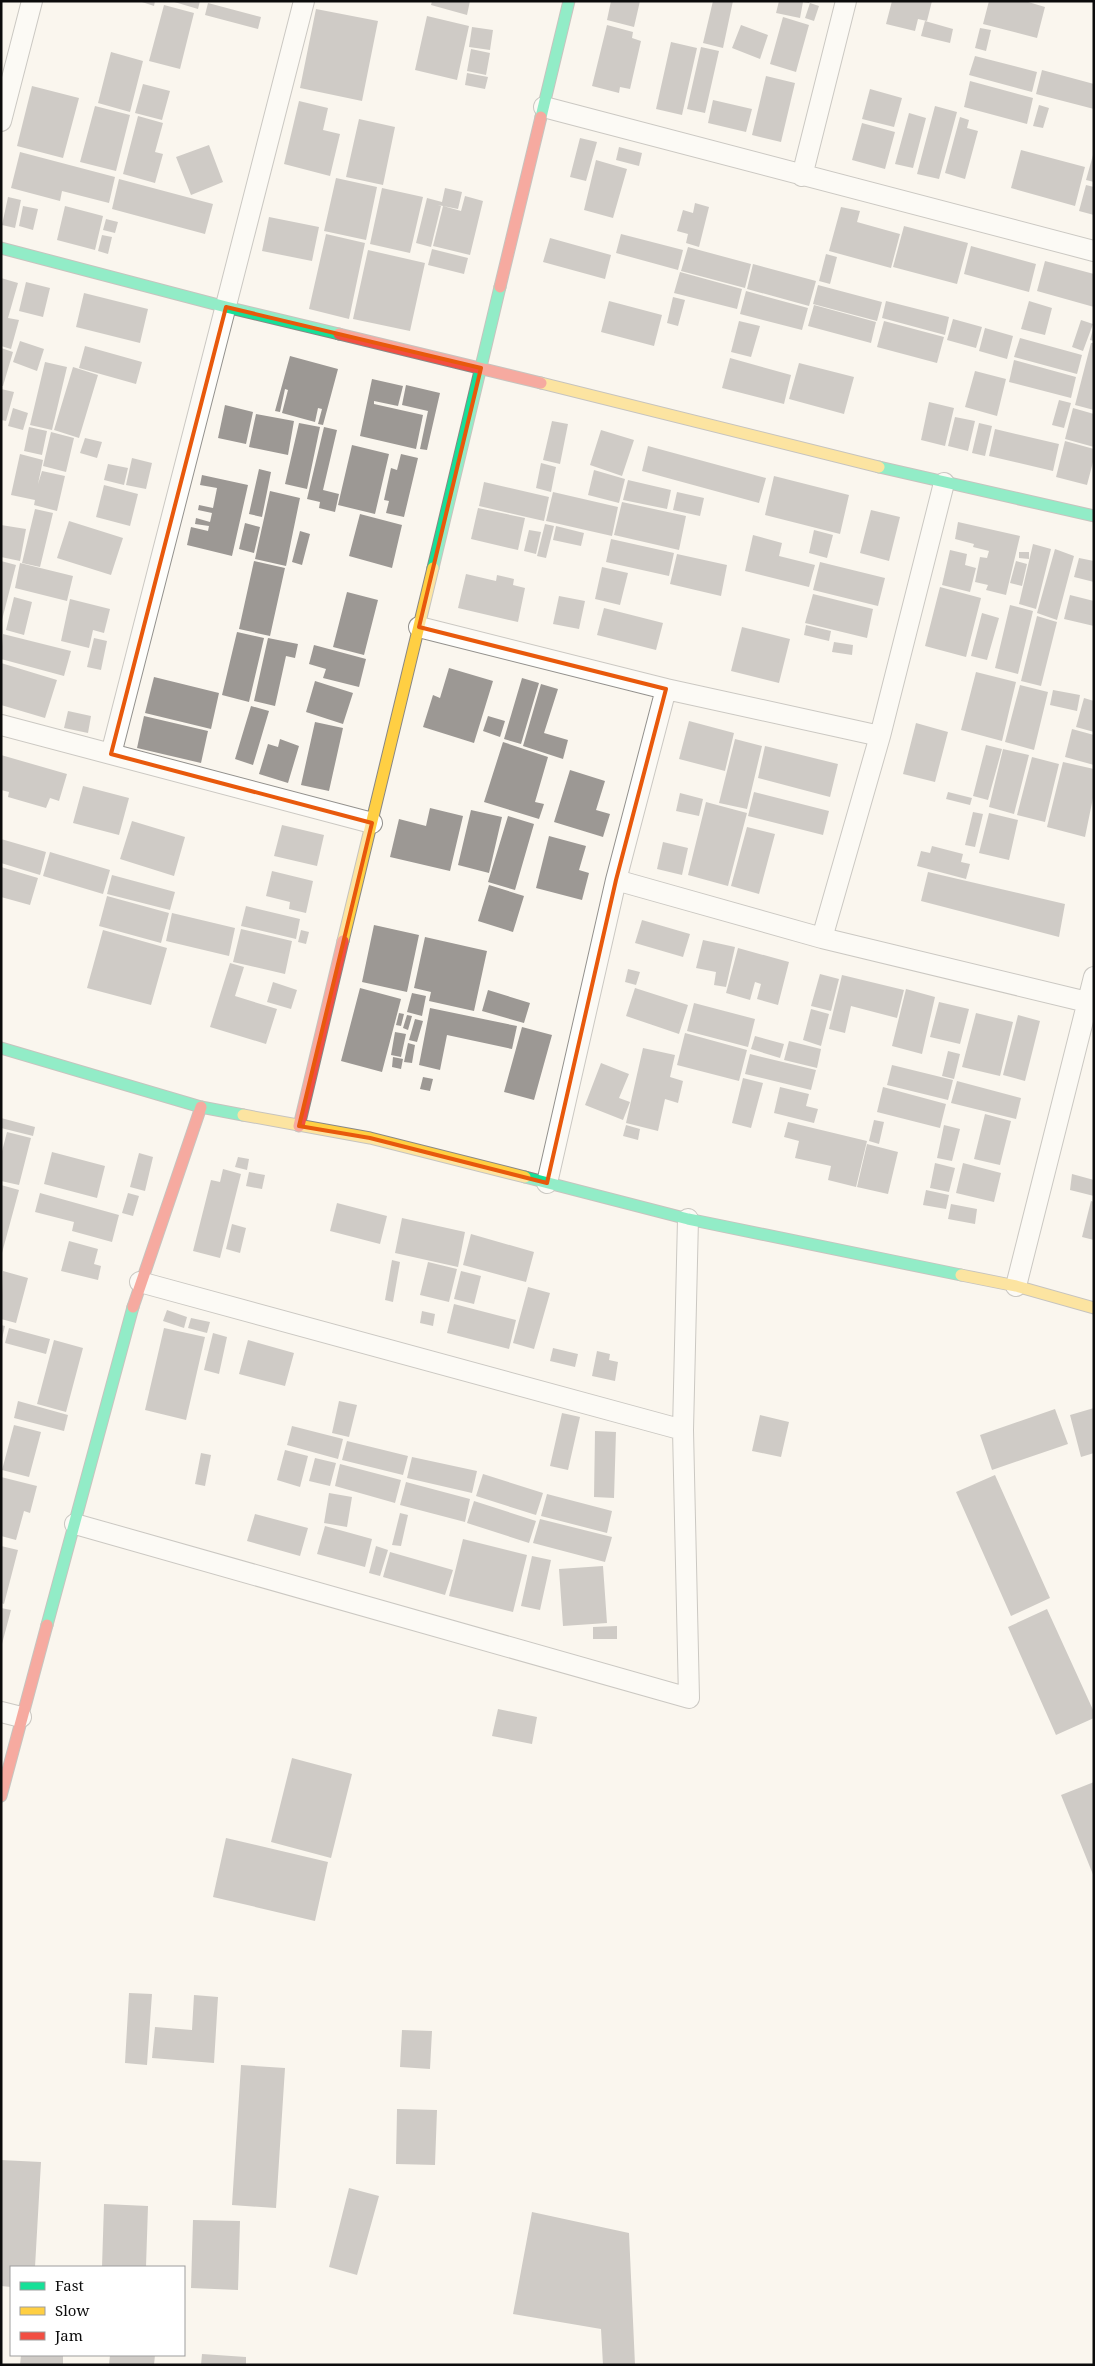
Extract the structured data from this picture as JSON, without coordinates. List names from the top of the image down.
{
  "legend": ["Fast", "Slow", "Jam"]
}
